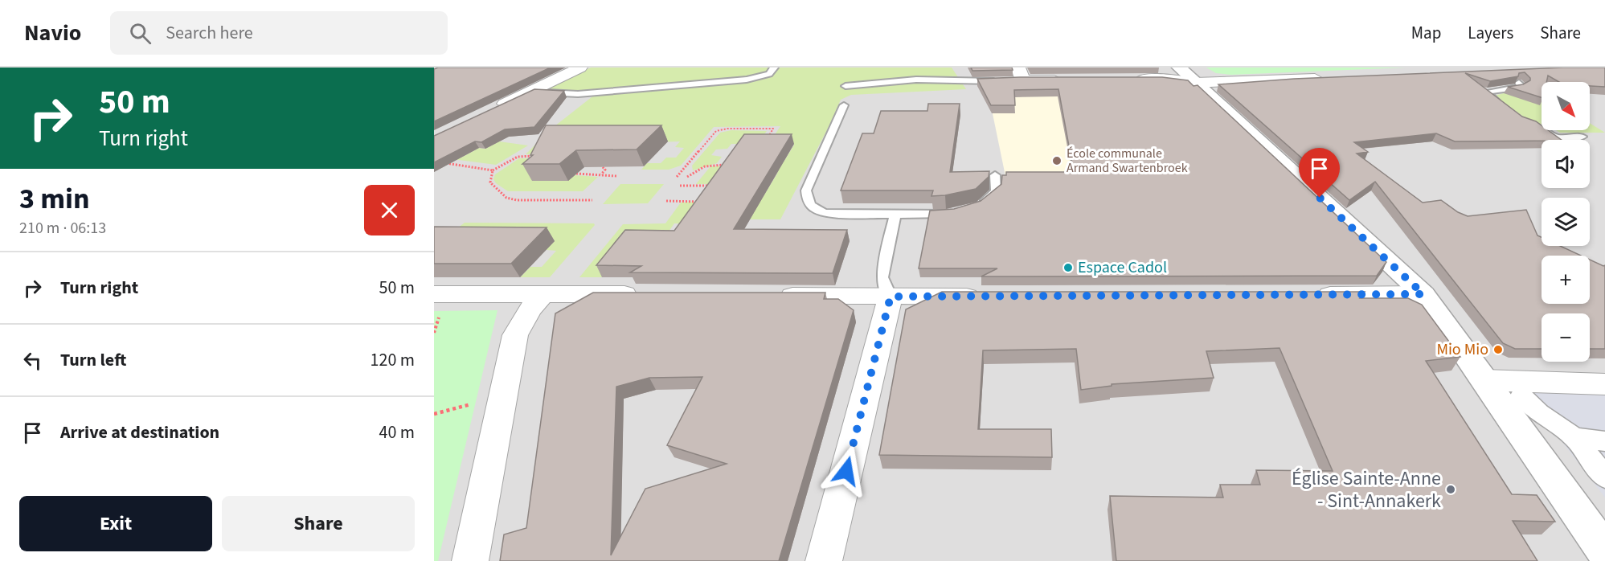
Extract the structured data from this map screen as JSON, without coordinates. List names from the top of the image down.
{
  "places": [
    "École communale Armand Swartenbroek",
    "Espace Cadol",
    "Mio Mio",
    "Église Sainte-Anne - Sint-Annakerk"
  ],
  "north": "bottom right",
  "page": {
    "header": "Navio",
    "search": "Search here",
    "nav": ["Map", "Layers", "Share"],
    "turn": ["50 m", "Turn right"],
    "map_buttons": ["+", "−"],
    "heading": ["3 min", "210 m · 06:13"],
    "list": [
      {
        "name": "Turn right",
        "value": "50 m"
      },
      {
        "name": "Turn left",
        "value": "120 m"
      },
      {
        "name": "Arrive at destination",
        "value": "40 m"
      }
    ],
    "buttons": ["Exit", "Share"]
  }
}
